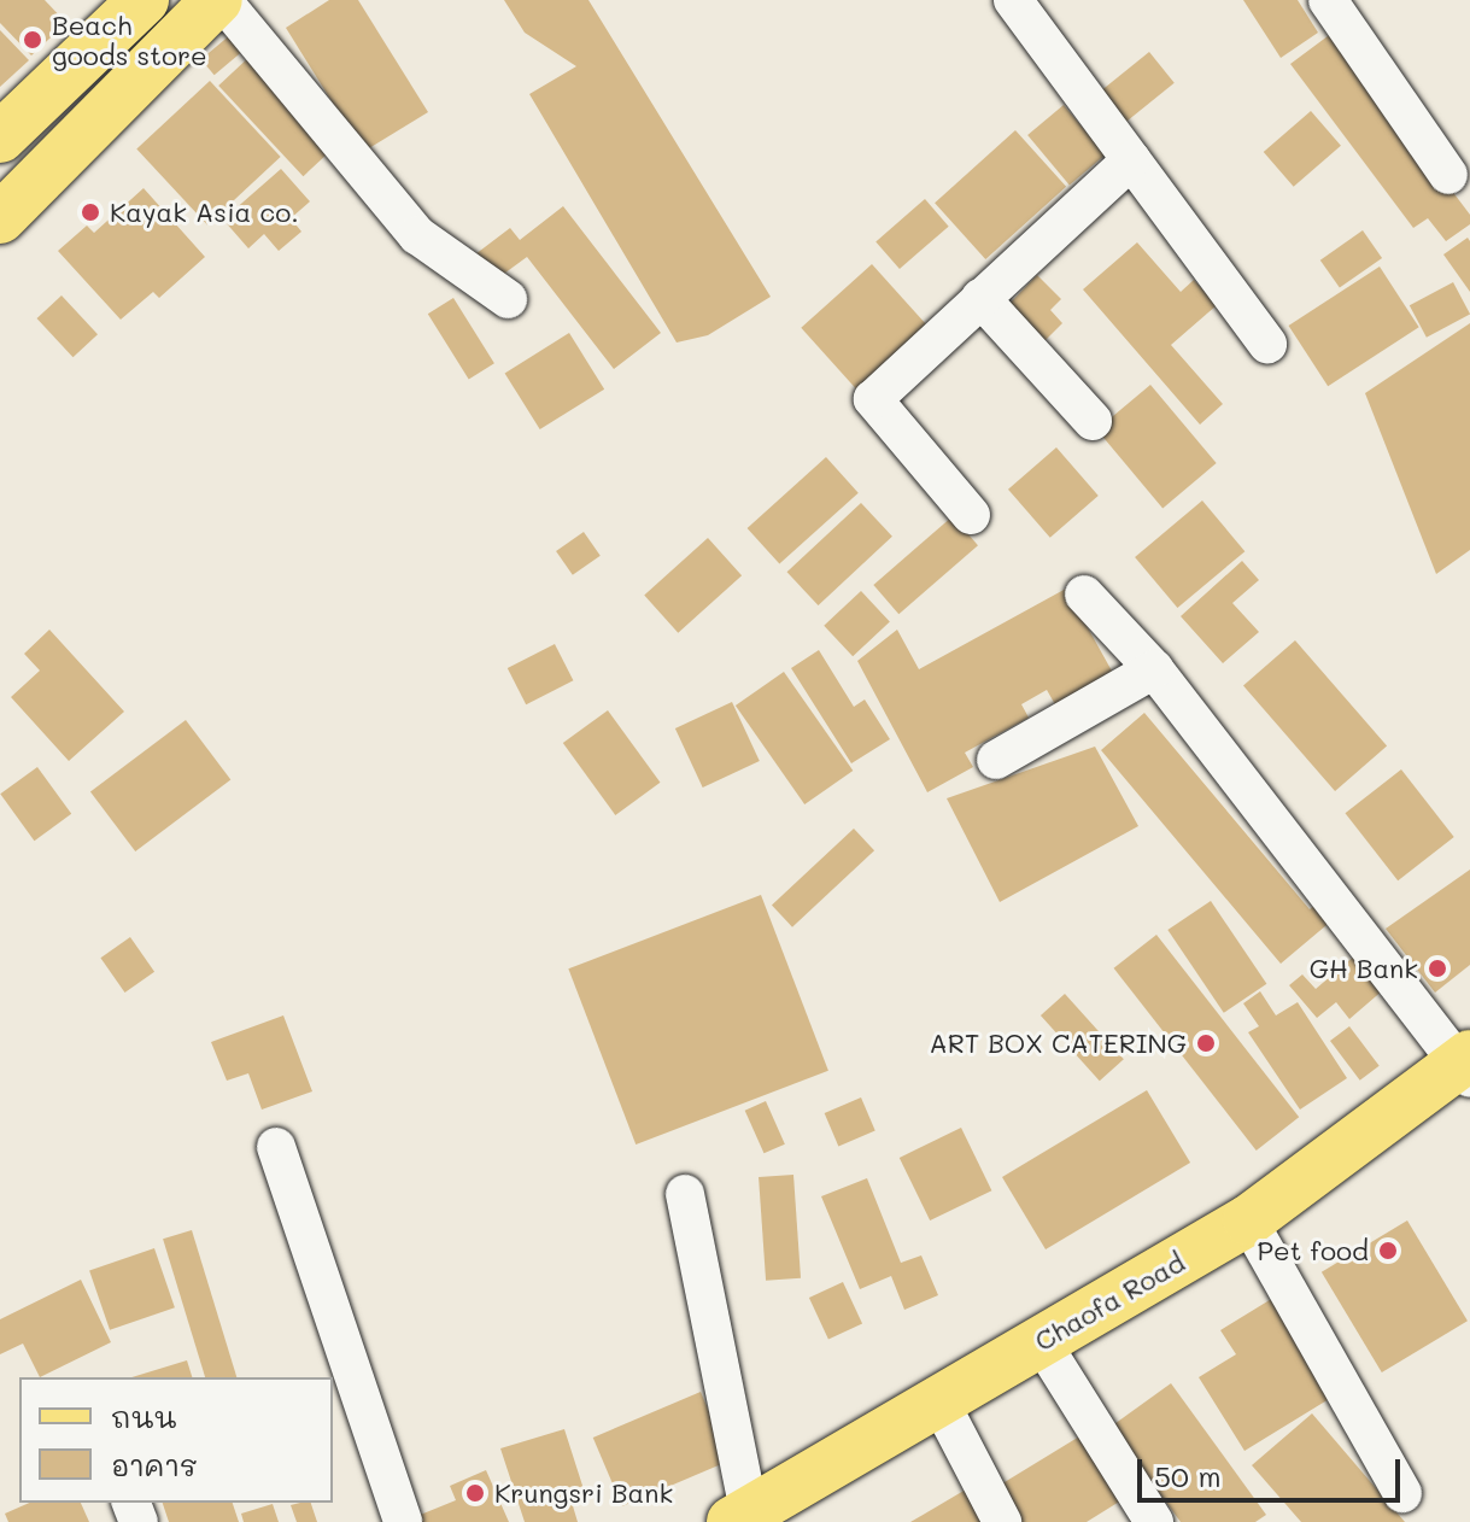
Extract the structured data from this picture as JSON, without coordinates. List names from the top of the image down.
{
  "streets": {
    "main road": ["Chaofa Road"]
  },
  "places": [
    "Beach goods store",
    "Kayak Asia co.",
    "GH Bank",
    "ART BOX CATERING",
    "Pet food",
    "Krungsri Bank"
  ],
  "legend": ["ถนน", "อาคาร"],
  "scale_bar": "50 m"
}
